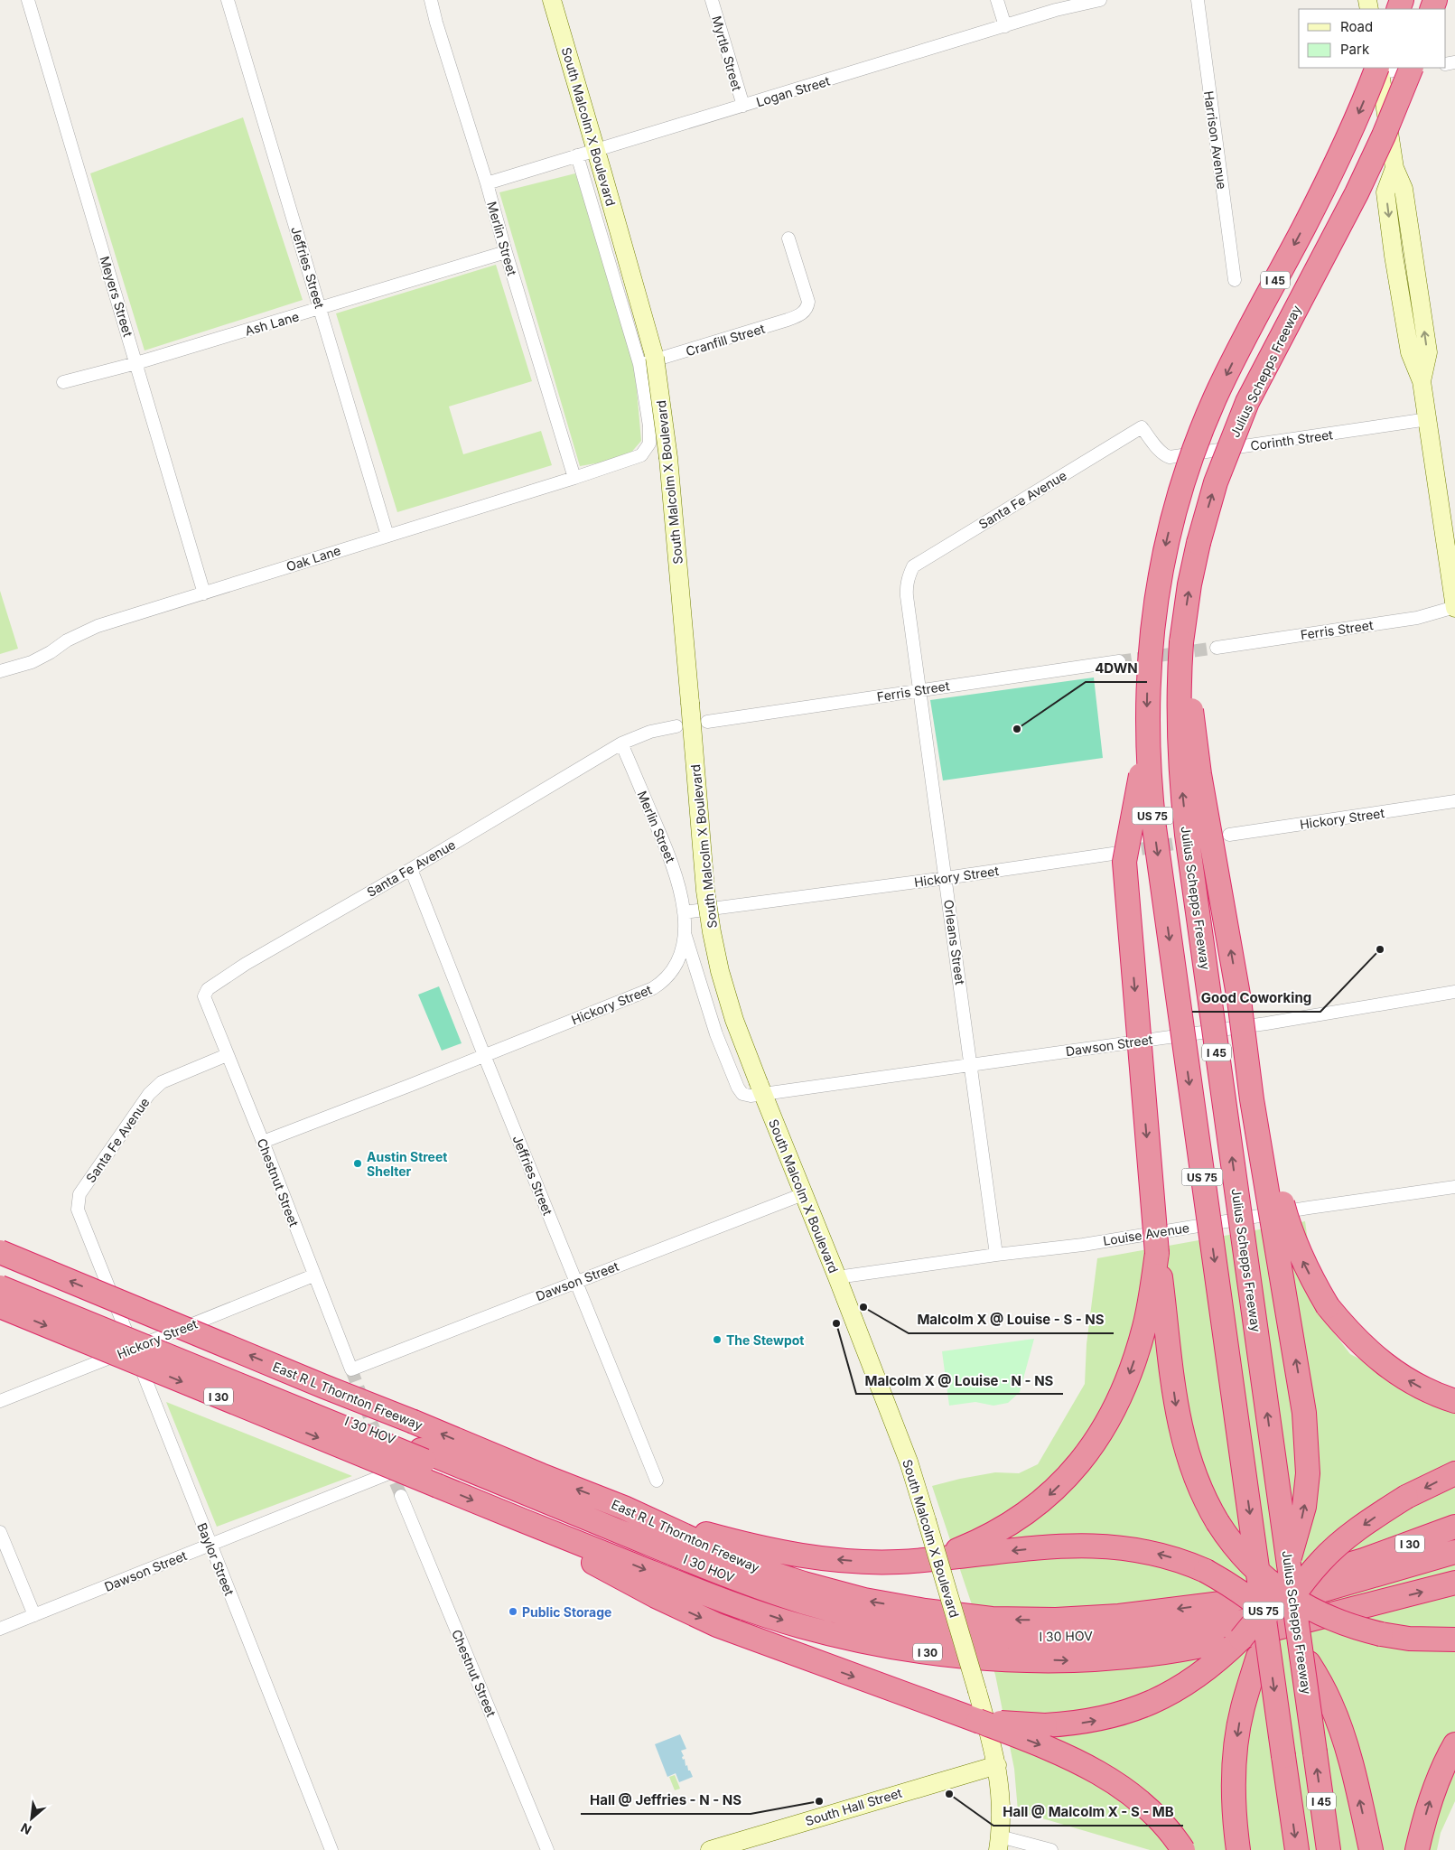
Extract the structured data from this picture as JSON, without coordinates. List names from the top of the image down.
{
  "streets": {
    "highway": [
      "I 45",
      "Julius Schepps Freeway",
      "US 75",
      "East R L Thornton Freeway",
      "I 30",
      "I 30 HOV"
    ],
    "street": [
      "Myrtle Street",
      "Logan Street",
      "South Malcolm X Boulevard",
      "Harrison Avenue",
      "Merlin Street",
      "Jeffries Street",
      "Meyers Street",
      "Ash Lane",
      "Cranfill Street",
      "Corinth Street",
      "Santa Fe Avenue",
      "Oak Lane",
      "Ferris Street",
      "Hickory Street",
      "Orleans Street",
      "Dawson Street",
      "Chestnut Street",
      "Louise Avenue",
      "Baylor Street",
      "South Hall Street"
    ]
  },
  "crossings": [
    ["Myrtle Street", "Logan Street"],
    ["Logan Street", "South Malcolm X Boulevard"],
    ["Logan Street", "Merlin Street"],
    ["South Malcolm X Boulevard", "Dawson Street"],
    ["South Malcolm X Boulevard", "Louise Avenue"],
    ["South Malcolm X Boulevard", "South Hall Street"],
    ["Merlin Street", "Ash Lane"],
    ["Merlin Street", "Santa Fe Avenue"],
    ["Merlin Street", "Oak Lane"],
    ["Merlin Street", "Hickory Street"],
    ["Jeffries Street", "Ash Lane"],
    ["Jeffries Street", "Santa Fe Avenue"],
    ["Jeffries Street", "Oak Lane"],
    ["Jeffries Street", "Hickory Street"],
    ["Jeffries Street", "Dawson Street"],
    ["I 45", "US 75"],
    ["Meyers Street", "Ash Lane"],
    ["Meyers Street", "Oak Lane"],
    ["Cranfill Street", "Oak Lane"],
    ["Corinth Street", "Santa Fe Avenue"],
    ["Santa Fe Avenue", "Orleans Street"],
    ["Santa Fe Avenue", "Chestnut Street"],
    ["Santa Fe Avenue", "Baylor Street"],
    ["Ferris Street", "Orleans Street"],
    ["Hickory Street", "Orleans Street"],
    ["Hickory Street", "Dawson Street"],
    ["Hickory Street", "Chestnut Street"],
    ["Hickory Street", "Baylor Street"],
    ["Orleans Street", "Dawson Street"],
    ["Orleans Street", "Louise Avenue"],
    ["Dawson Street", "Chestnut Street"],
    ["Dawson Street", "Baylor Street"]
  ],
  "places": [
    "4DWN",
    "Good Coworking",
    "Austin Street Shelter",
    "Malcolm X @ Louise - S - NS",
    "Malcolm X @ Louise - N - NS",
    "The Stewpot",
    "Public Storage",
    "Hall @ Malcolm X - S - MB",
    "Hall @ Jeffries - N - NS"
  ],
  "legend": ["Road", "Park"],
  "north": "bottom left"
}
